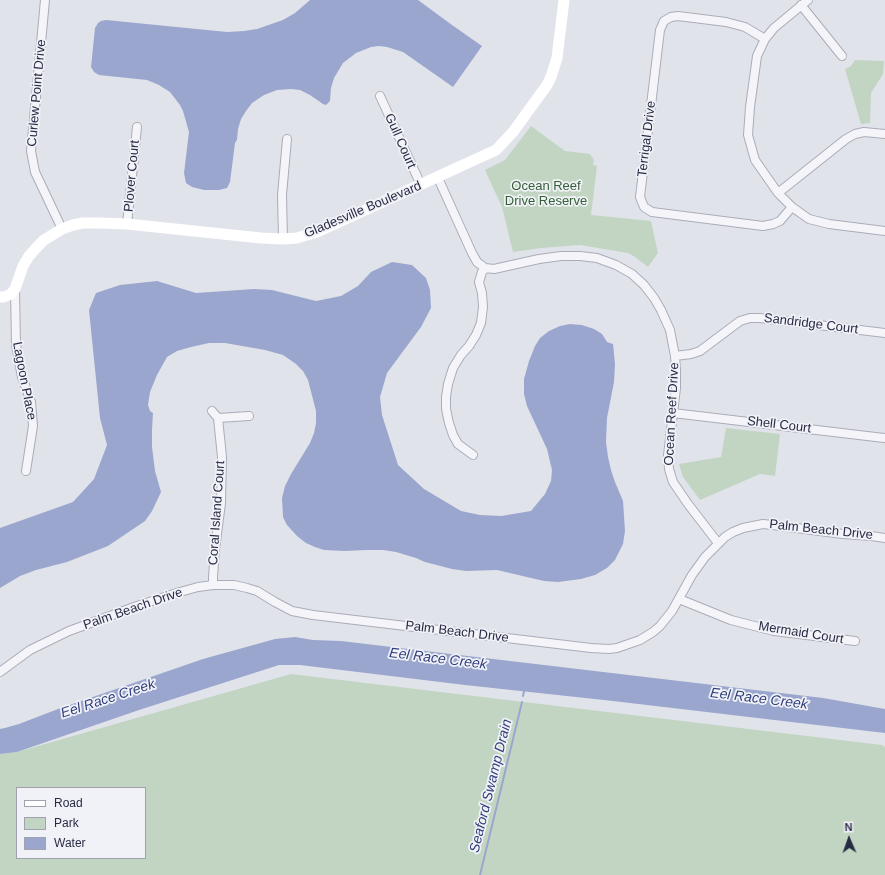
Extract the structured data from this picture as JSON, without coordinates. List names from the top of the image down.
{
  "streets": {
    "street": [
      "Curlew Point Drive",
      "Terrigal Drive",
      "Gull Court",
      "Plover Court",
      "Gladesville Boulevard",
      "Sandridge Court",
      "Lagoon Place",
      "Ocean Reef Drive",
      "Shell Court",
      "Coral Island Court",
      "Palm Beach Drive",
      "Mermaid Court"
    ]
  },
  "crossings": [
    ["Curlew Point Drive", "Gladesville Boulevard"],
    ["Gull Court", "Gladesville Boulevard"],
    ["Plover Court", "Gladesville Boulevard"],
    ["Gladesville Boulevard", "Lagoon Place"],
    ["Sandridge Court", "Ocean Reef Drive"],
    ["Ocean Reef Drive", "Shell Court"],
    ["Ocean Reef Drive", "Palm Beach Drive"],
    ["Coral Island Court", "Palm Beach Drive"],
    ["Palm Beach Drive", "Mermaid Court"]
  ],
  "water": ["Eel Race Creek", "Seaford Swamp Drain"],
  "parks": ["Ocean Reef Drive Reserve"],
  "legend": ["Road", "Park", "Water"],
  "north": "top"
}
